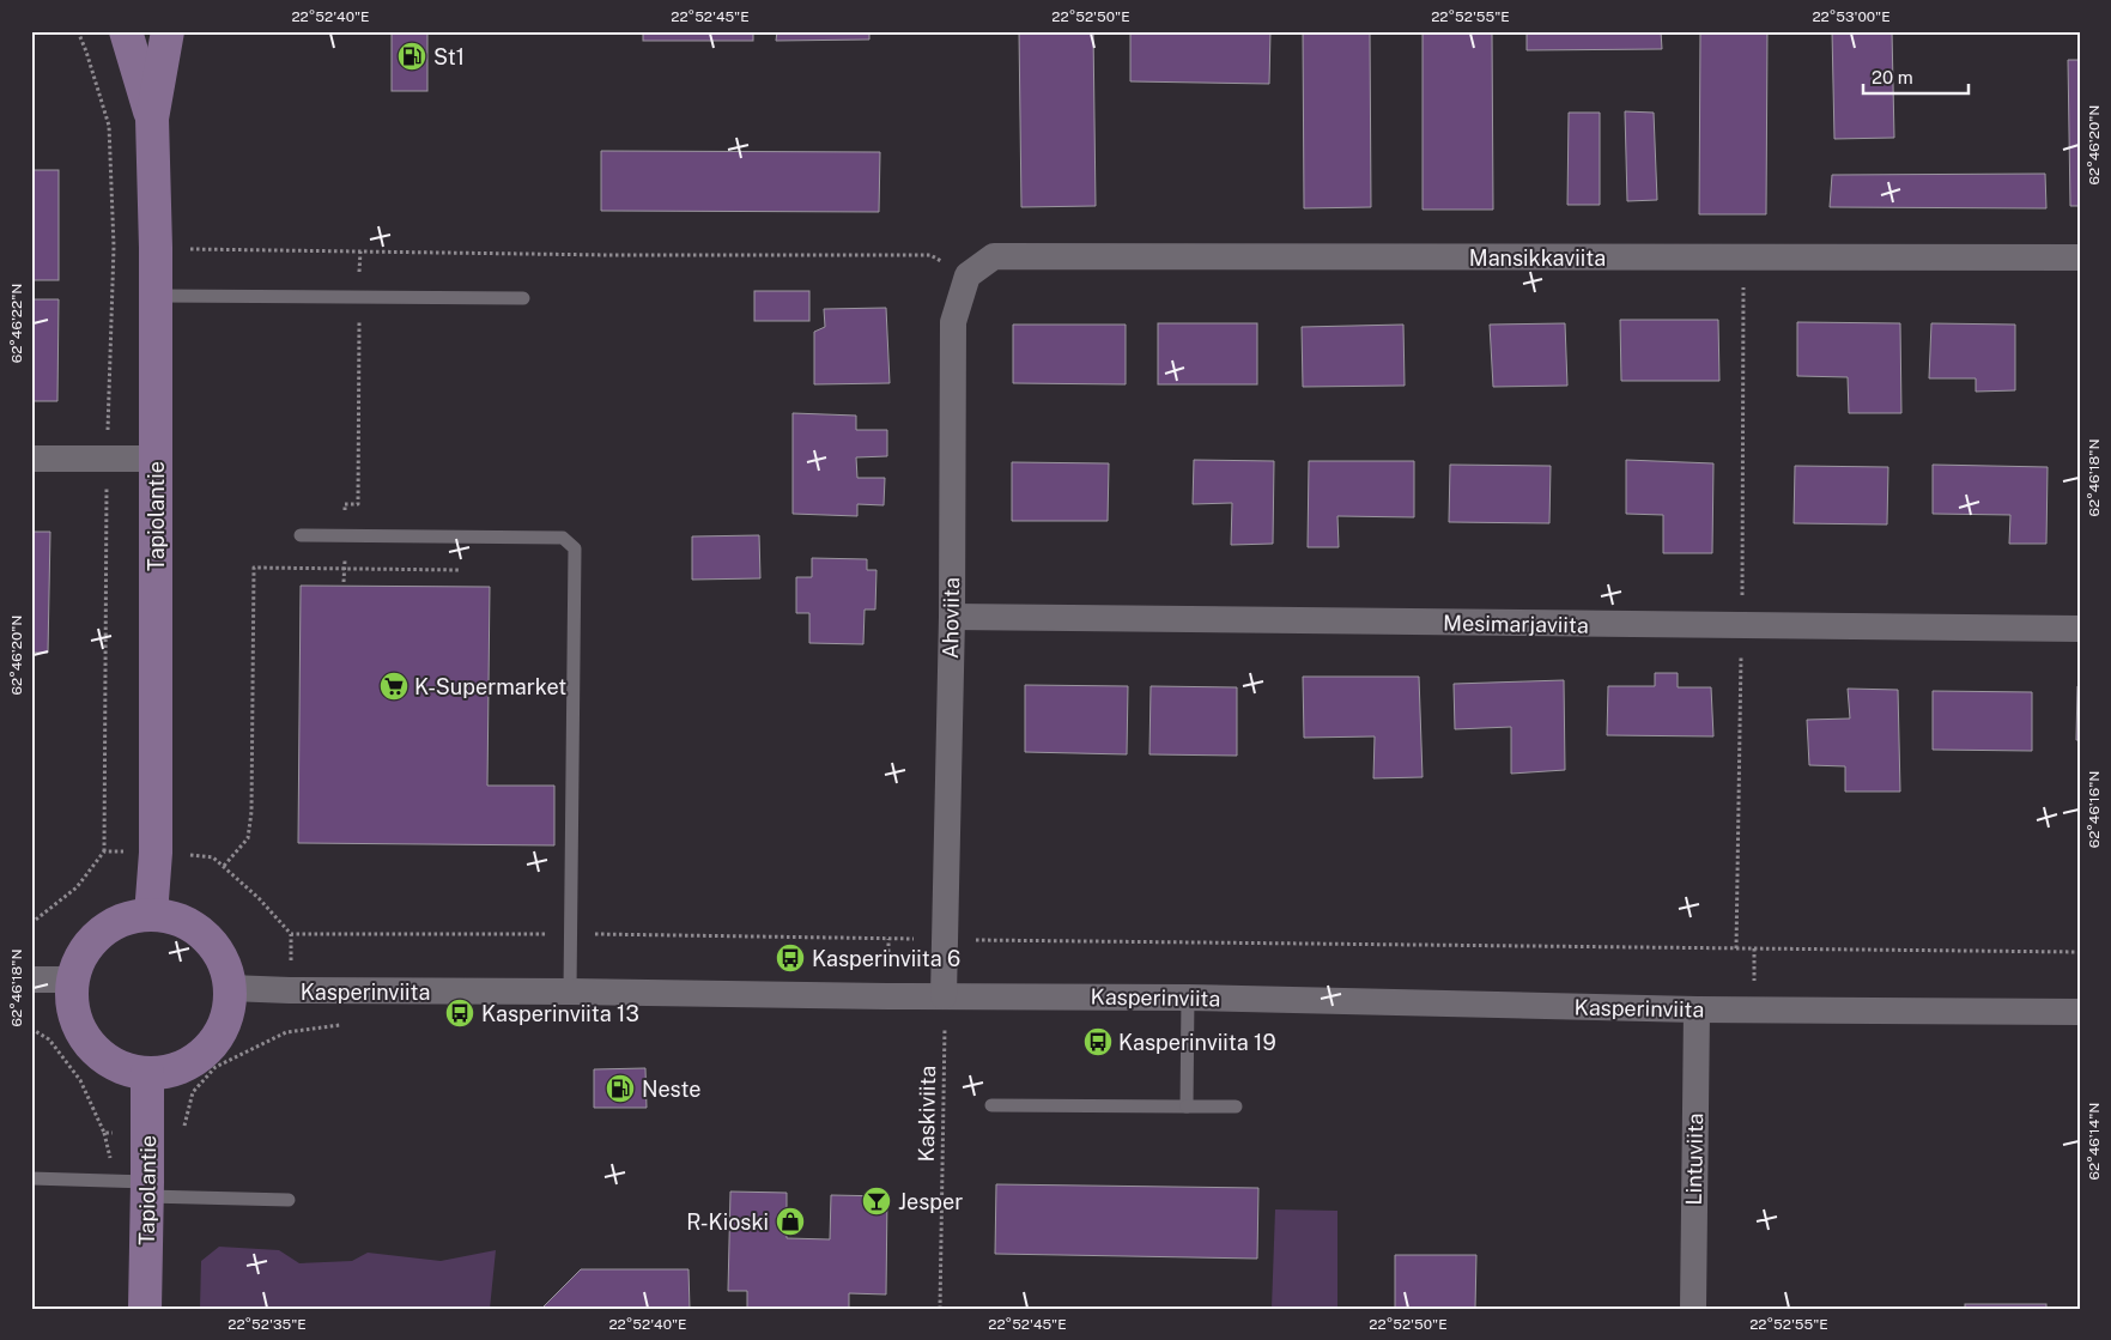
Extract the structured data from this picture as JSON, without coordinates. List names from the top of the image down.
{
  "streets": {
    "street": [
      "Mansikkaviita",
      "Tapiolantie",
      "Ahoviita",
      "Mesimarjaviita",
      "Kasperinviita",
      "Lintuviita"
    ],
    "path": ["Kaskiviita"]
  },
  "crossings": [
    ["Mansikkaviita", "Ahoviita"],
    ["Tapiolantie", "Kasperinviita"],
    ["Ahoviita", "Mesimarjaviita"],
    ["Ahoviita", "Kasperinviita"],
    ["Kasperinviita", "Lintuviita"]
  ],
  "places": {
    "fuel station": ["St1", "Neste"],
    "supermarket": ["K-Supermarket"],
    "bus stop": ["Kasperinviita 6", "Kasperinviita 13", "Kasperinviita 19"],
    "bar": ["Jesper"],
    "shop": ["R-Kioski"]
  },
  "scale_bar": "20 m",
  "coordinates": [
    "22°52'40\"E",
    "22°52'45\"E",
    "22°52'50\"E",
    "22°52'55\"E",
    "22°53'00\"E",
    "62°46'20\"N",
    "62°46'22\"N",
    "62°46'18\"N",
    "62°46'16\"N",
    "62°46'14\"N",
    "22°52'35\"E"
  ]
}
